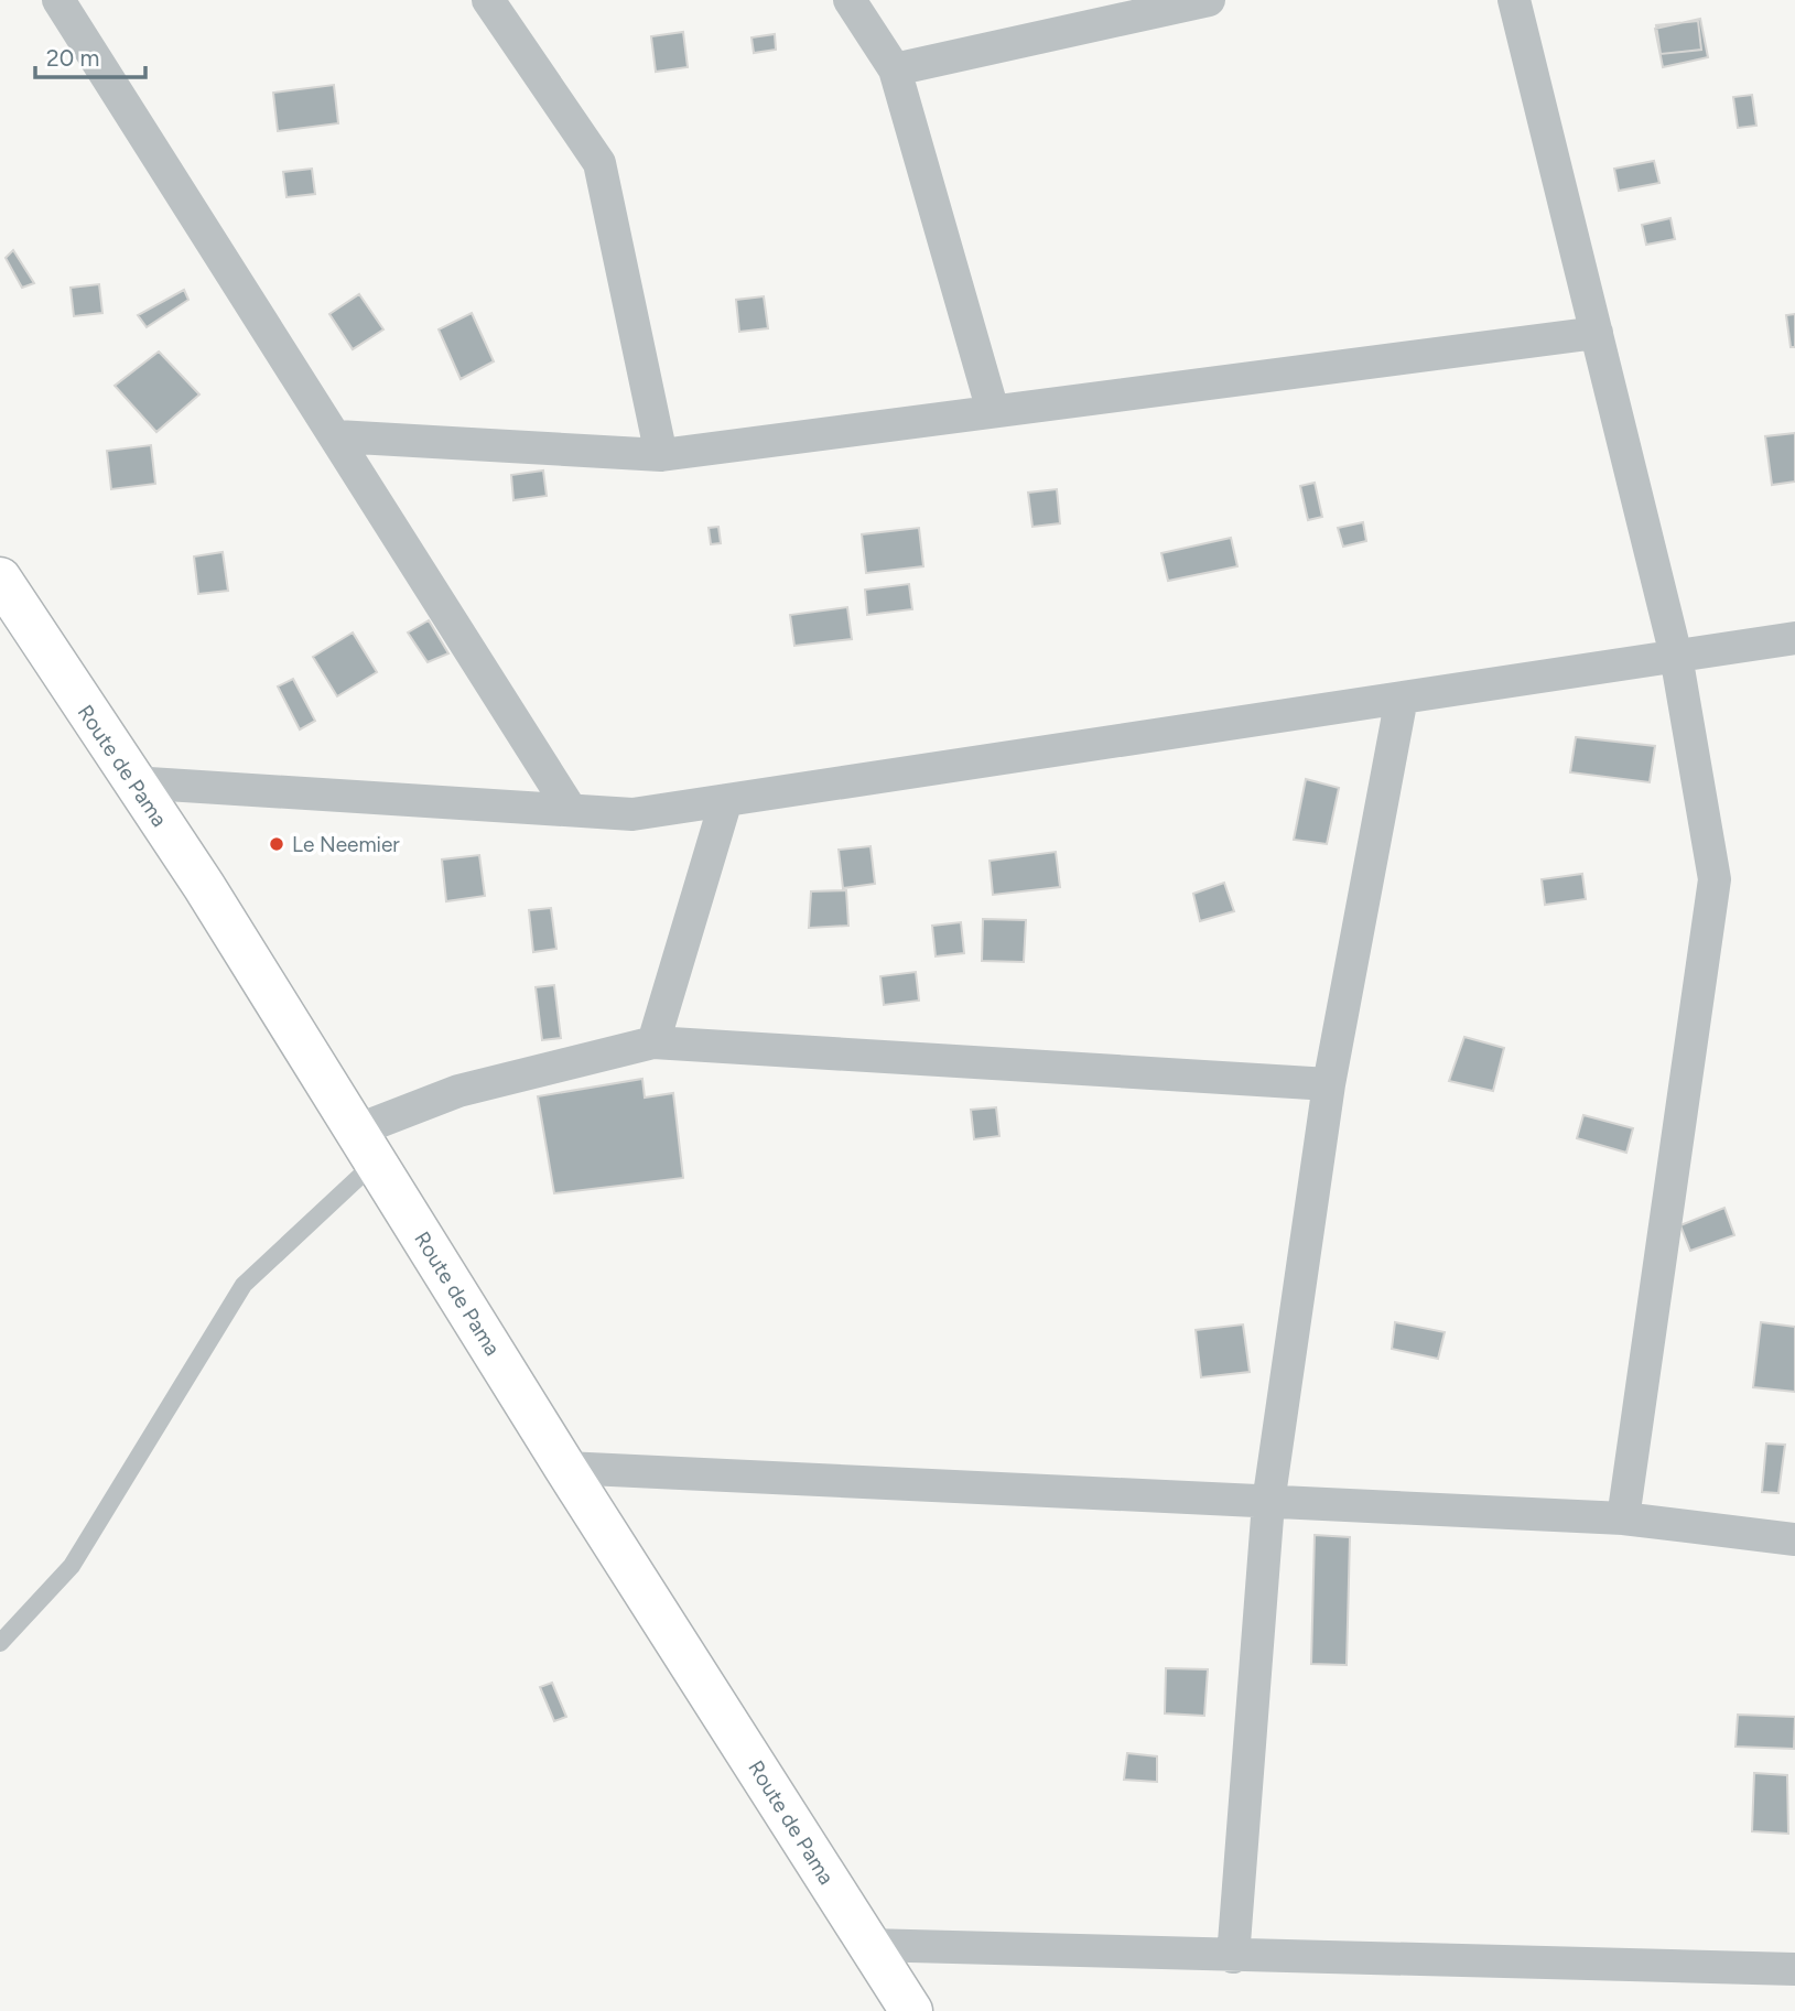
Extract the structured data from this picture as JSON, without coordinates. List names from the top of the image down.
{
  "streets": {
    "highway": ["Route de Pama"]
  },
  "places": ["Le Neemier"],
  "scale_bar": "20 m"
}
